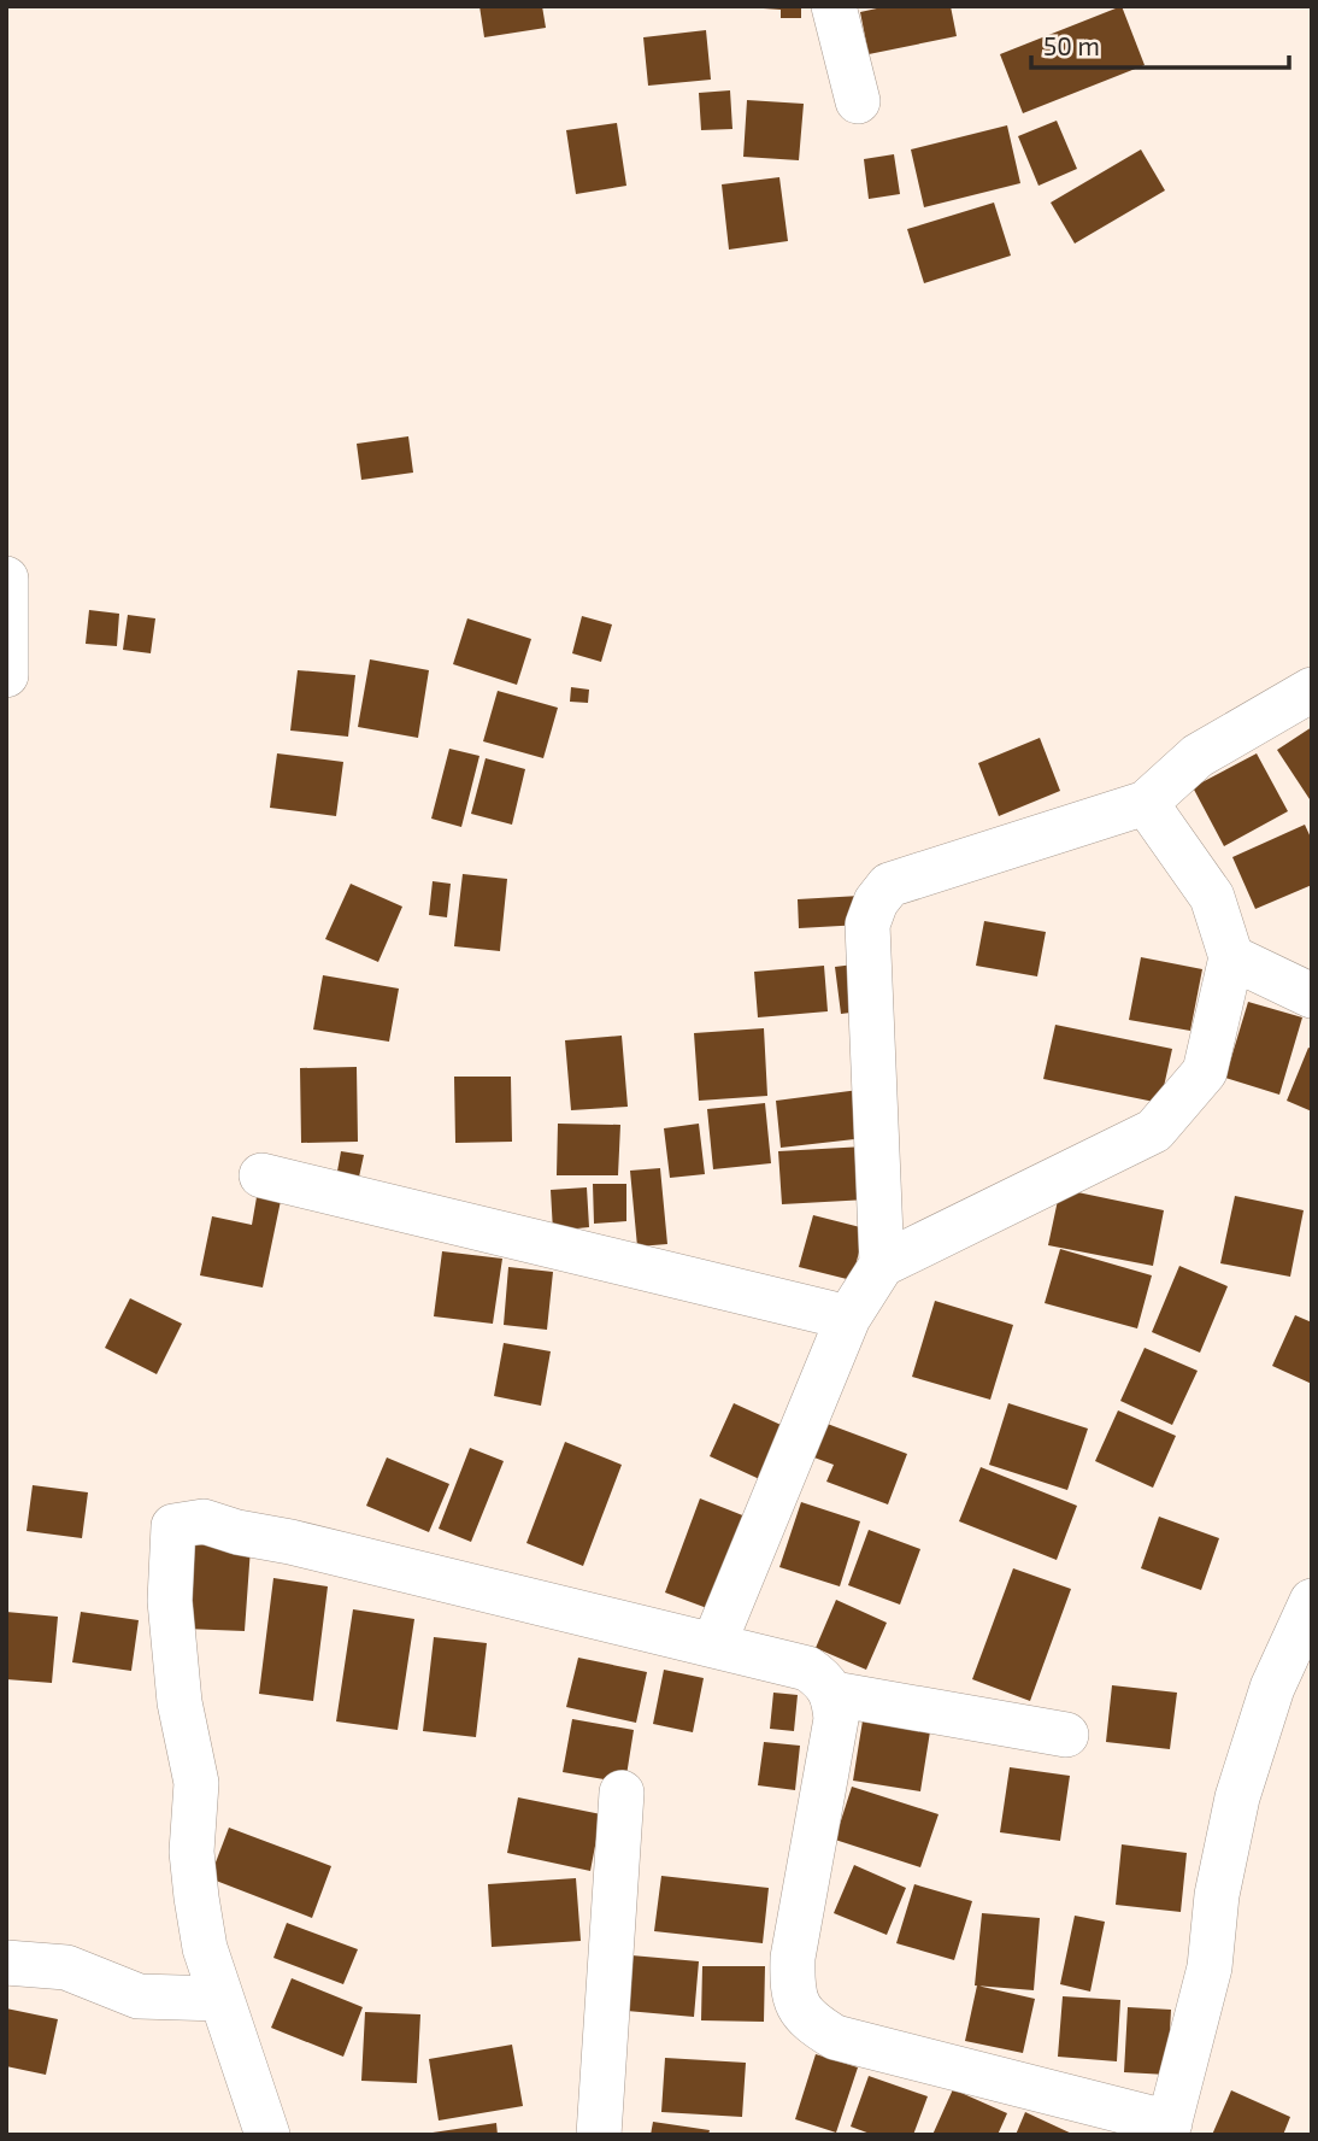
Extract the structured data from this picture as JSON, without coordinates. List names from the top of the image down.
{
  "scale_bar": "50 m"
}
